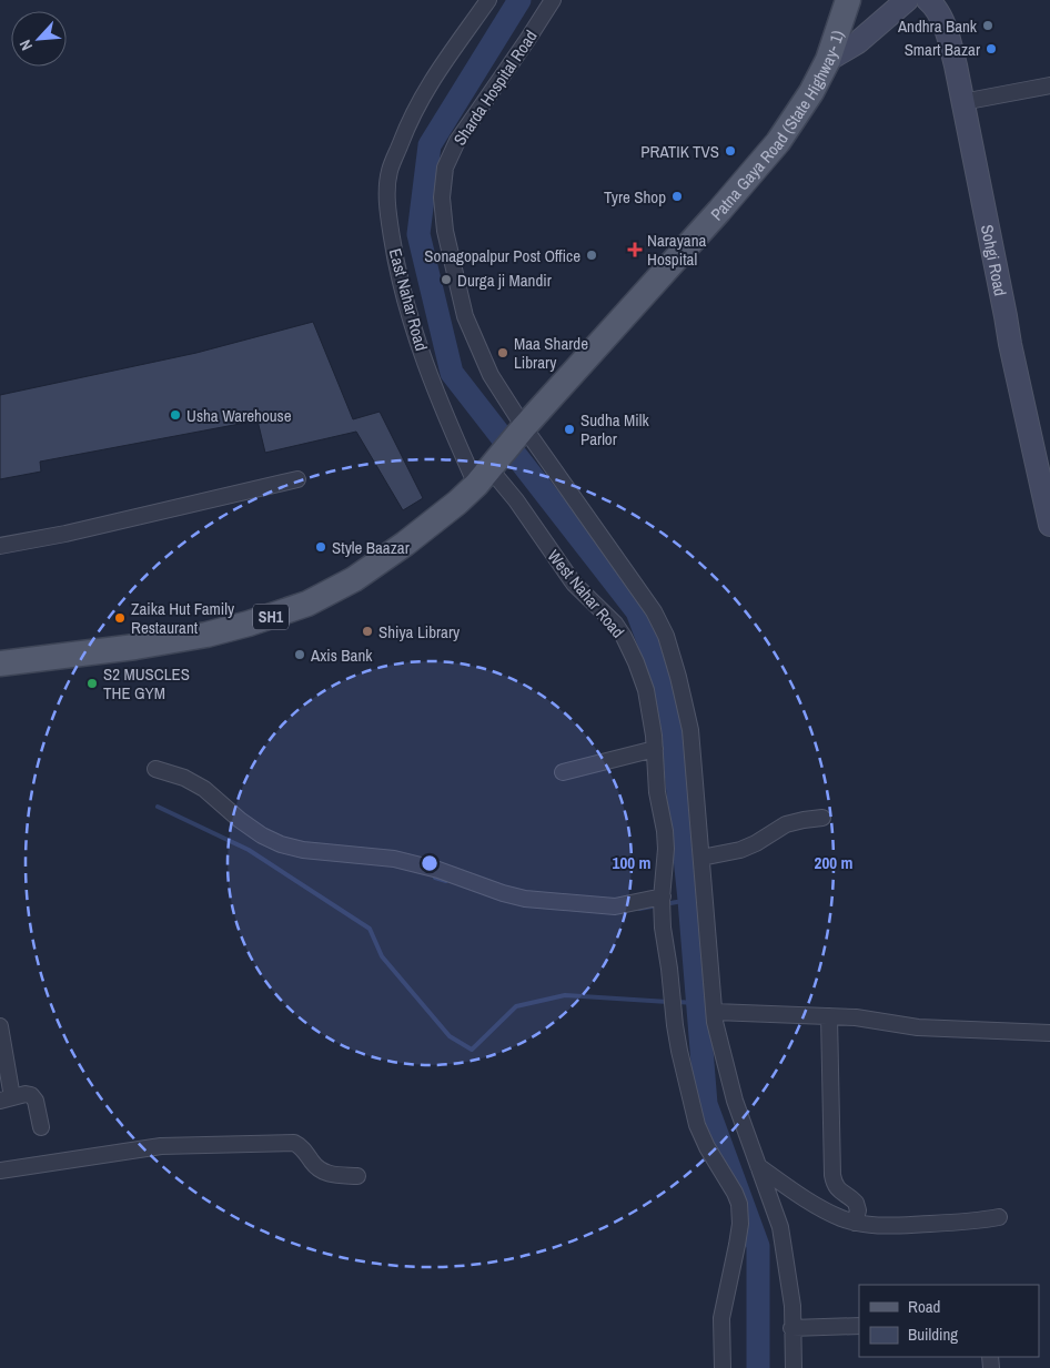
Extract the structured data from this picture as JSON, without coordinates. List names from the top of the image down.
{
  "streets": {
    "main road": ["Patna Gaya Road (State Highway- 1)", "SH1"],
    "street": [
      "Sharda Hospital Road",
      "Sohgi Road",
      "East Nahar Road",
      "West Nahar Road"
    ]
  },
  "crossings": [
    ["Sharda Hospital Road", "Patna Gaya Road (State Highway- 1)"],
    ["Sharda Hospital Road", "SH1"],
    ["Patna Gaya Road (State Highway- 1)", "SH1"],
    ["East Nahar Road", "West Nahar Road"],
    ["East Nahar Road", "SH1"],
    ["West Nahar Road", "SH1"]
  ],
  "places": {
    "other": [
      "Andhra Bank",
      "Smart Bazar",
      "PRATIK TVS",
      "Tyre Shop",
      "Sonagopalpur Post Office",
      "Durga ji Mandir",
      "Maa Sharde Library",
      "Usha Warehouse",
      "Sudha Milk Parlor",
      "Style Baazar",
      "Zaika Hut Family Restaurant",
      "Shiya Library",
      "Axis Bank",
      "S2 MUSCLES THE GYM"
    ],
    "health": ["Narayana Hospital"]
  },
  "legend": ["Road", "Building"],
  "north": "bottom left",
  "rings": ["100 m", "200 m"]
}
